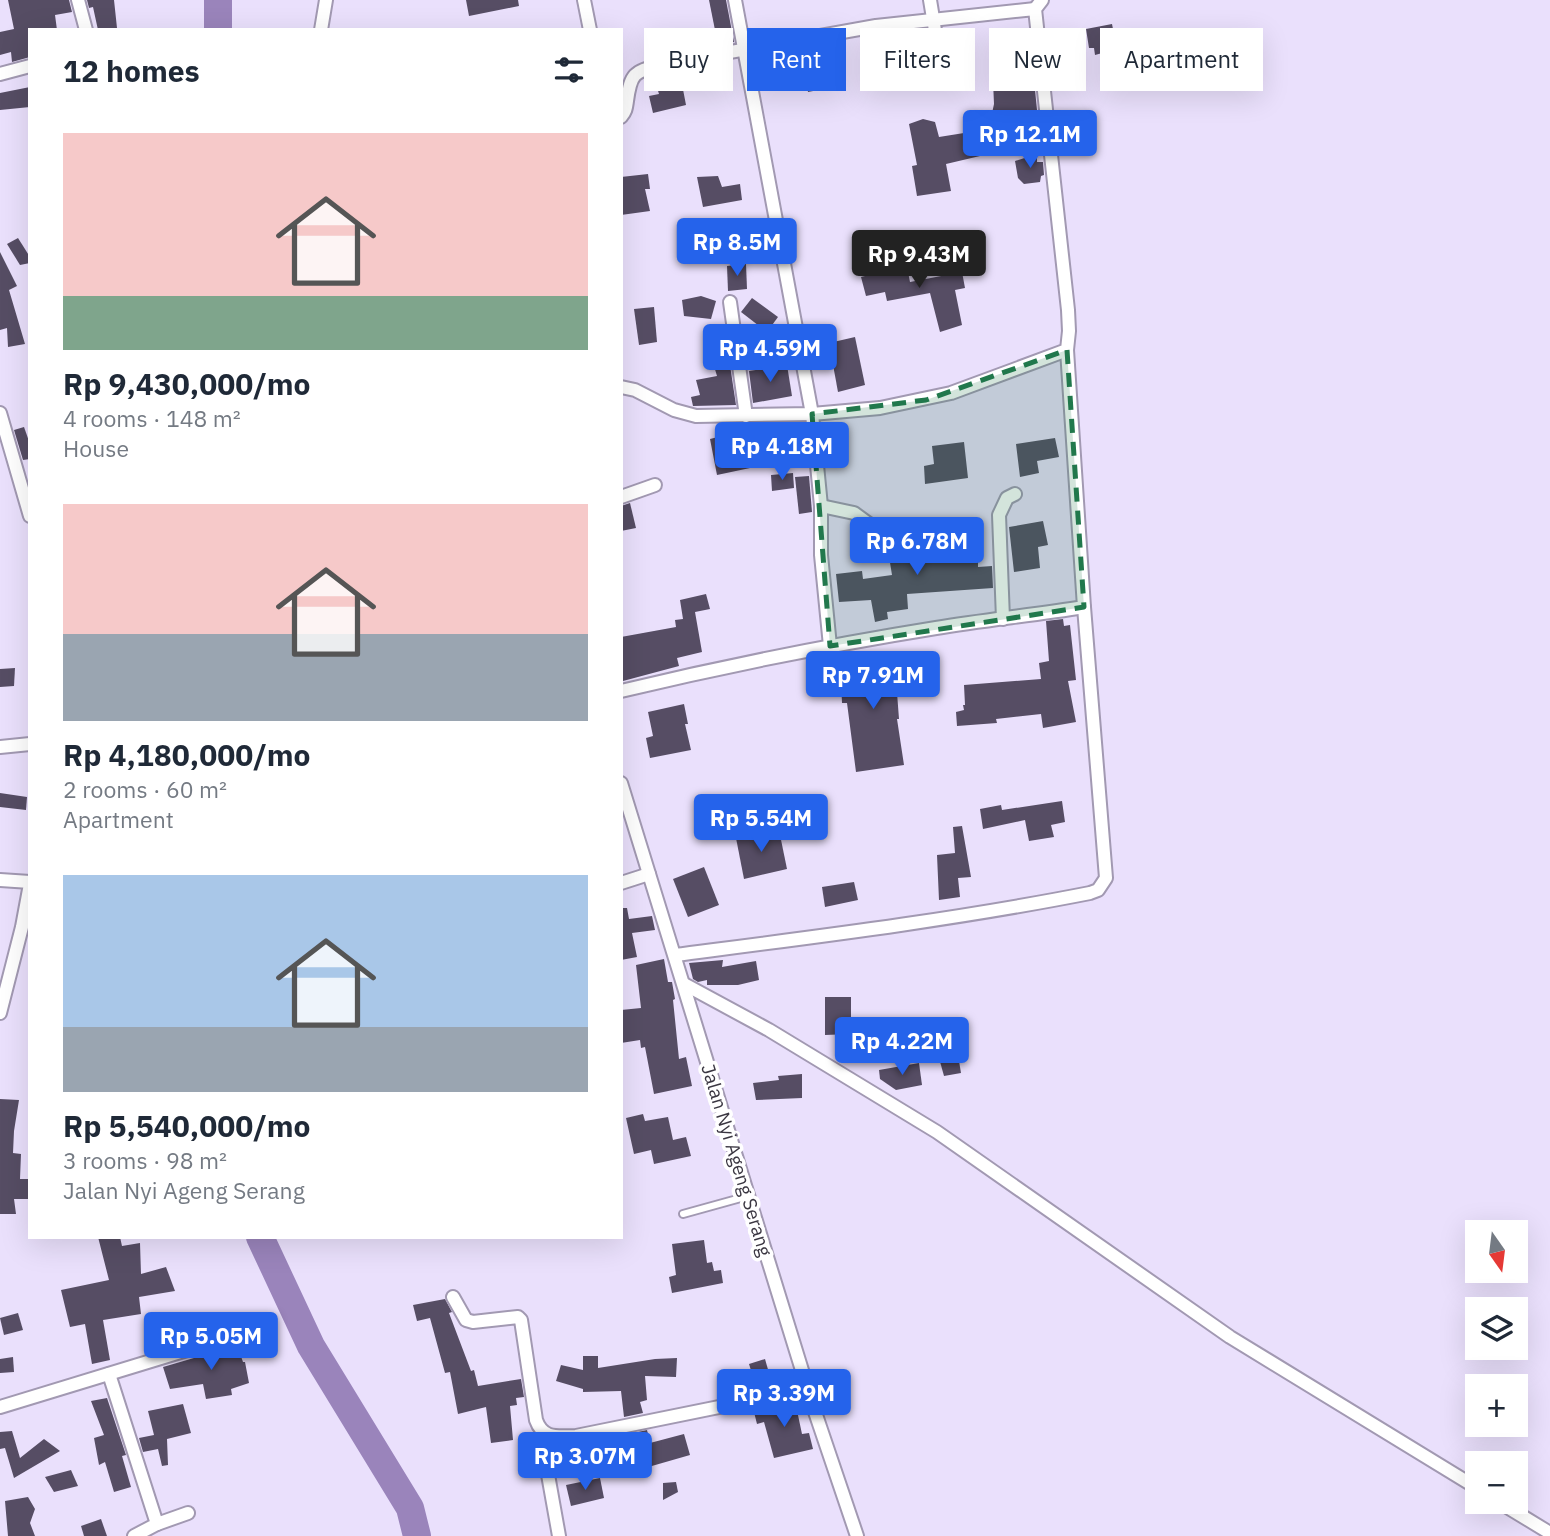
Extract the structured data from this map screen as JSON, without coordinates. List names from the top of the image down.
{
  "streets": {
    "street": ["Jalan Nyi Ageng Serang"]
  },
  "north": "bottom",
  "page": {
    "chip": [
      "Buy",
      "Rent",
      "Filters",
      "New",
      "Apartment"
    ],
    "heading": "12 homes",
    "price": [
      "Rp 12.1M",
      "Rp 8.5M",
      "Rp 9.43M",
      "Rp 4.59M",
      "Rp 4.18M",
      "Rp 6.78M",
      "Rp 7.91M",
      "Rp 5.54M",
      "Rp 4.22M",
      "Rp 5.05M",
      "Rp 3.39M",
      "Rp 3.07M"
    ],
    "list": [
      {
        "name": "Rp 9,430,000/mo",
        "note": "4 rooms · 148 m² · House"
      },
      {
        "name": "Rp 4,180,000/mo",
        "note": "2 rooms · 60 m² · Apartment"
      },
      {
        "name": "Rp 5,540,000/mo",
        "note": "3 rooms · 98 m² · Jalan Nyi Ageng Serang"
      }
    ],
    "map_buttons": ["+", "−"]
  }
}
